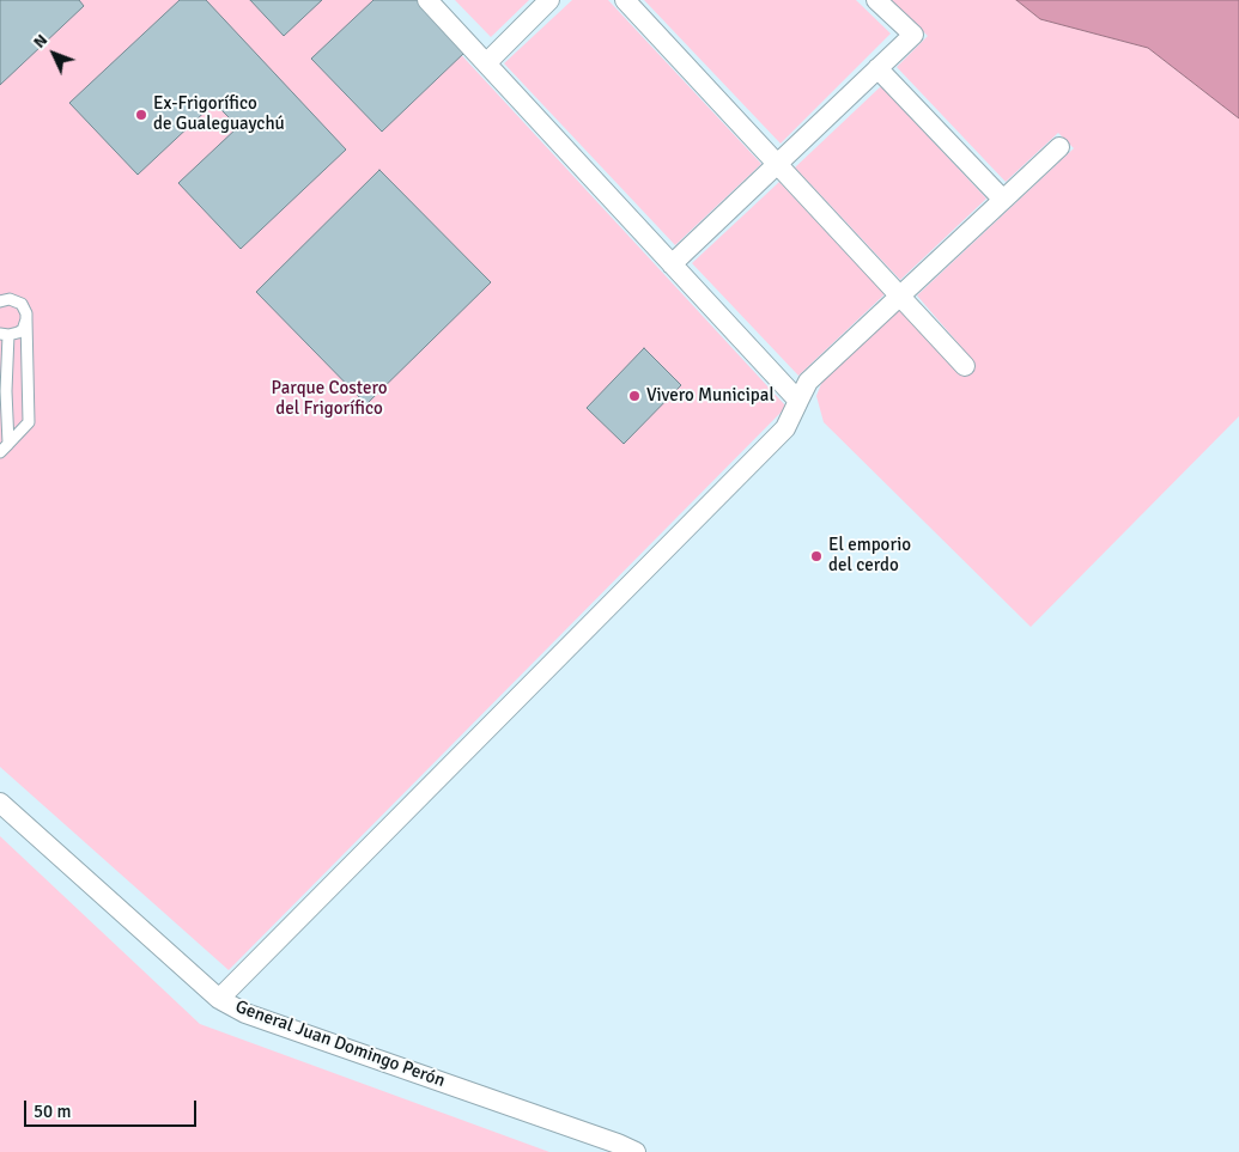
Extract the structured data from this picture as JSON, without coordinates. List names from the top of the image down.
{
  "streets": {
    "street": ["General Juan Domingo Perón"]
  },
  "parks": ["Parque Costero del Frigorífico"],
  "places": ["Ex-Frigorífico de Gualeguaychú", "Vivero Municipal", "El emporio del cerdo"],
  "scale_bar": "50 m",
  "north": "top left"
}
